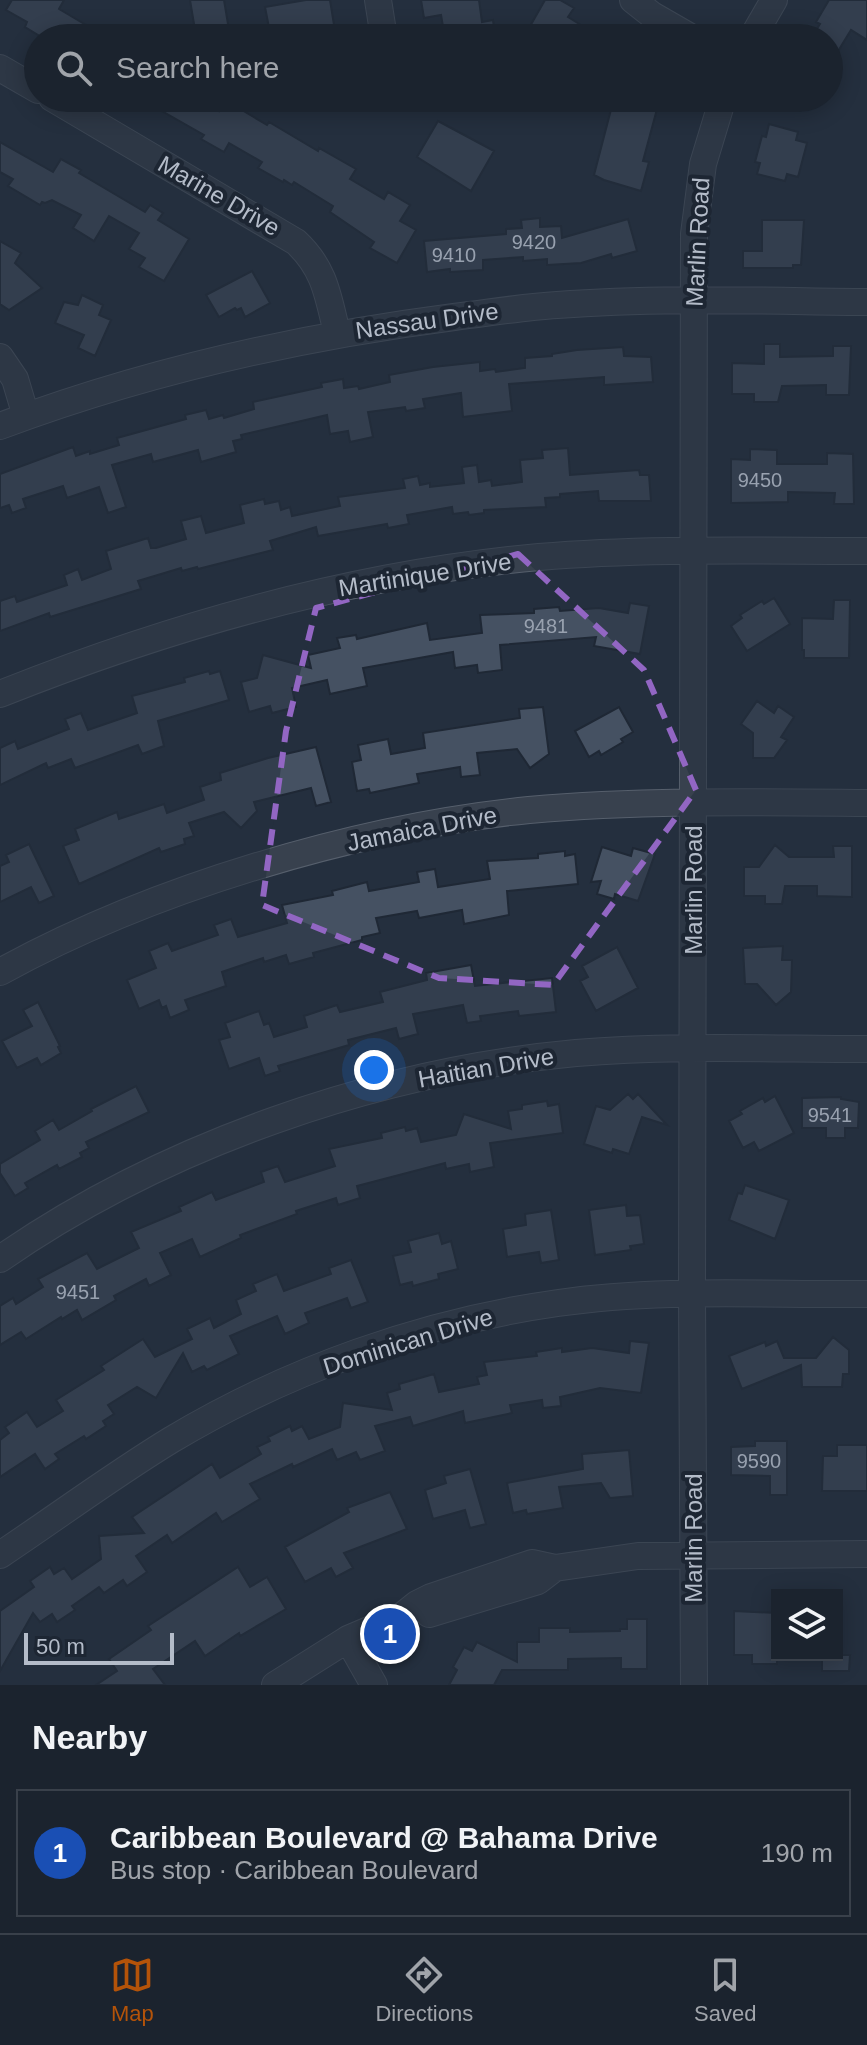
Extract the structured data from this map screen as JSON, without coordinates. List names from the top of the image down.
{
  "streets": {
    "street": [
      "Marine Drive",
      "Marlin Road",
      "Nassau Drive",
      "Martinique Drive",
      "Jamaica Drive",
      "Haitian Drive",
      "Dominican Drive"
    ]
  },
  "crossings": [
    ["Marine Drive", "Nassau Drive"],
    ["Marlin Road", "Nassau Drive"],
    ["Marlin Road", "Martinique Drive"],
    ["Marlin Road", "Jamaica Drive"],
    ["Marlin Road", "Haitian Drive"],
    ["Marlin Road", "Dominican Drive"]
  ],
  "house_numbers": [
    "9420",
    "9410",
    "9450",
    "9481",
    "9541",
    "9451",
    "9590"
  ],
  "scale_bar": "50 m",
  "page": {
    "search": "Search here",
    "pins": "1",
    "scale": "50 m",
    "heading": "Nearby",
    "list": [
      {
        "mark": "1",
        "name": "Caribbean Boulevard @ Bahama Drive",
        "note": "Bus stop · Caribbean Boulevard",
        "value": "190 m"
      }
    ],
    "nav": ["Map", "Directions", "Saved"]
  }
}
